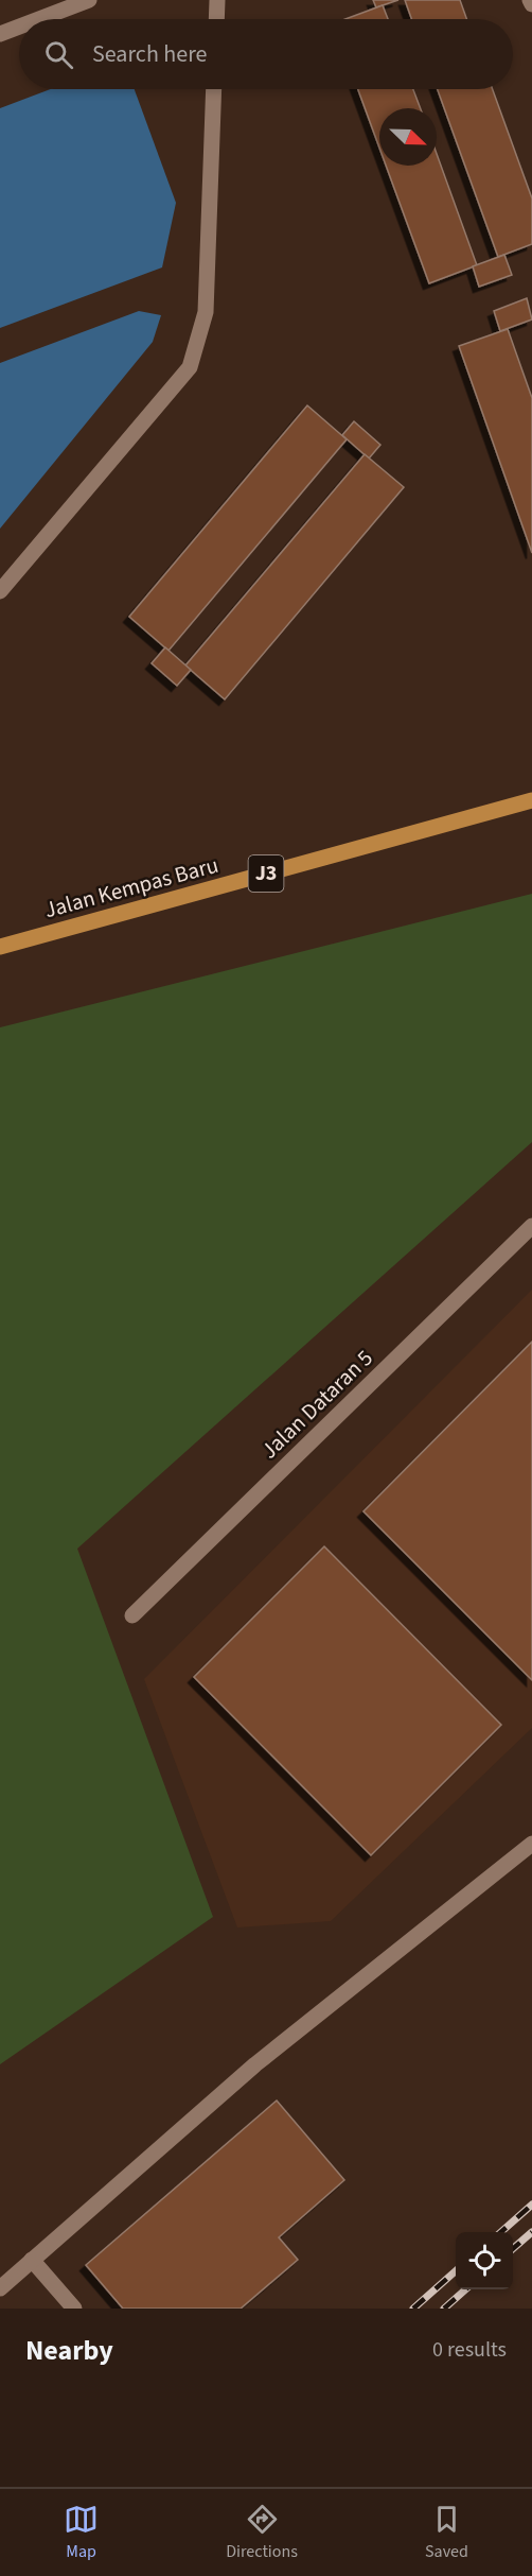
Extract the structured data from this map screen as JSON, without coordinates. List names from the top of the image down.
{
  "streets": {
    "main road": ["J3", "Jalan Kempas Baru"],
    "street": ["Jalan Dataran 5"]
  },
  "north": "bottom right",
  "page": {
    "search": "Search here",
    "heading": ["Nearby", "0 results"],
    "nav": ["Map", "Directions", "Saved"]
  }
}
